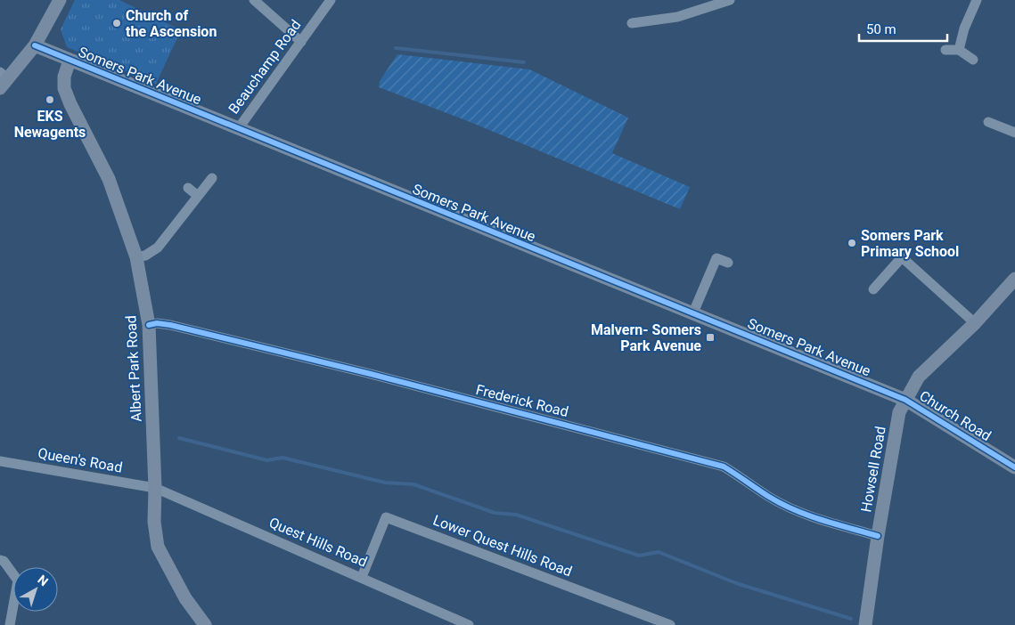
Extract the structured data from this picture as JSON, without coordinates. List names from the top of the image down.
{
  "streets": {
    "street": [
      "Beauchamp Road",
      "Somers Park Avenue",
      "Albert Park Road",
      "Frederick Road",
      "Church Road",
      "Queen's Road",
      "Howsell Road",
      "Quest Hills Road",
      "Lower Quest Hills Road"
    ]
  },
  "crossings": [
    ["Beauchamp Road", "Somers Park Avenue"],
    ["Somers Park Avenue", "Albert Park Road"],
    ["Somers Park Avenue", "Church Road"],
    ["Somers Park Avenue", "Howsell Road"],
    ["Albert Park Road", "Frederick Road"],
    ["Albert Park Road", "Queen's Road"],
    ["Albert Park Road", "Quest Hills Road"],
    ["Frederick Road", "Howsell Road"],
    ["Church Road", "Howsell Road"],
    ["Queen's Road", "Quest Hills Road"],
    ["Quest Hills Road", "Lower Quest Hills Road"]
  ],
  "places": {
    "other": ["Church of the Ascension", "EKS Newagents", "Somers Park Primary School"],
    "transit": ["Malvern- Somers Park Avenue"]
  },
  "scale_bar": "50 m",
  "north": "top right"
}
